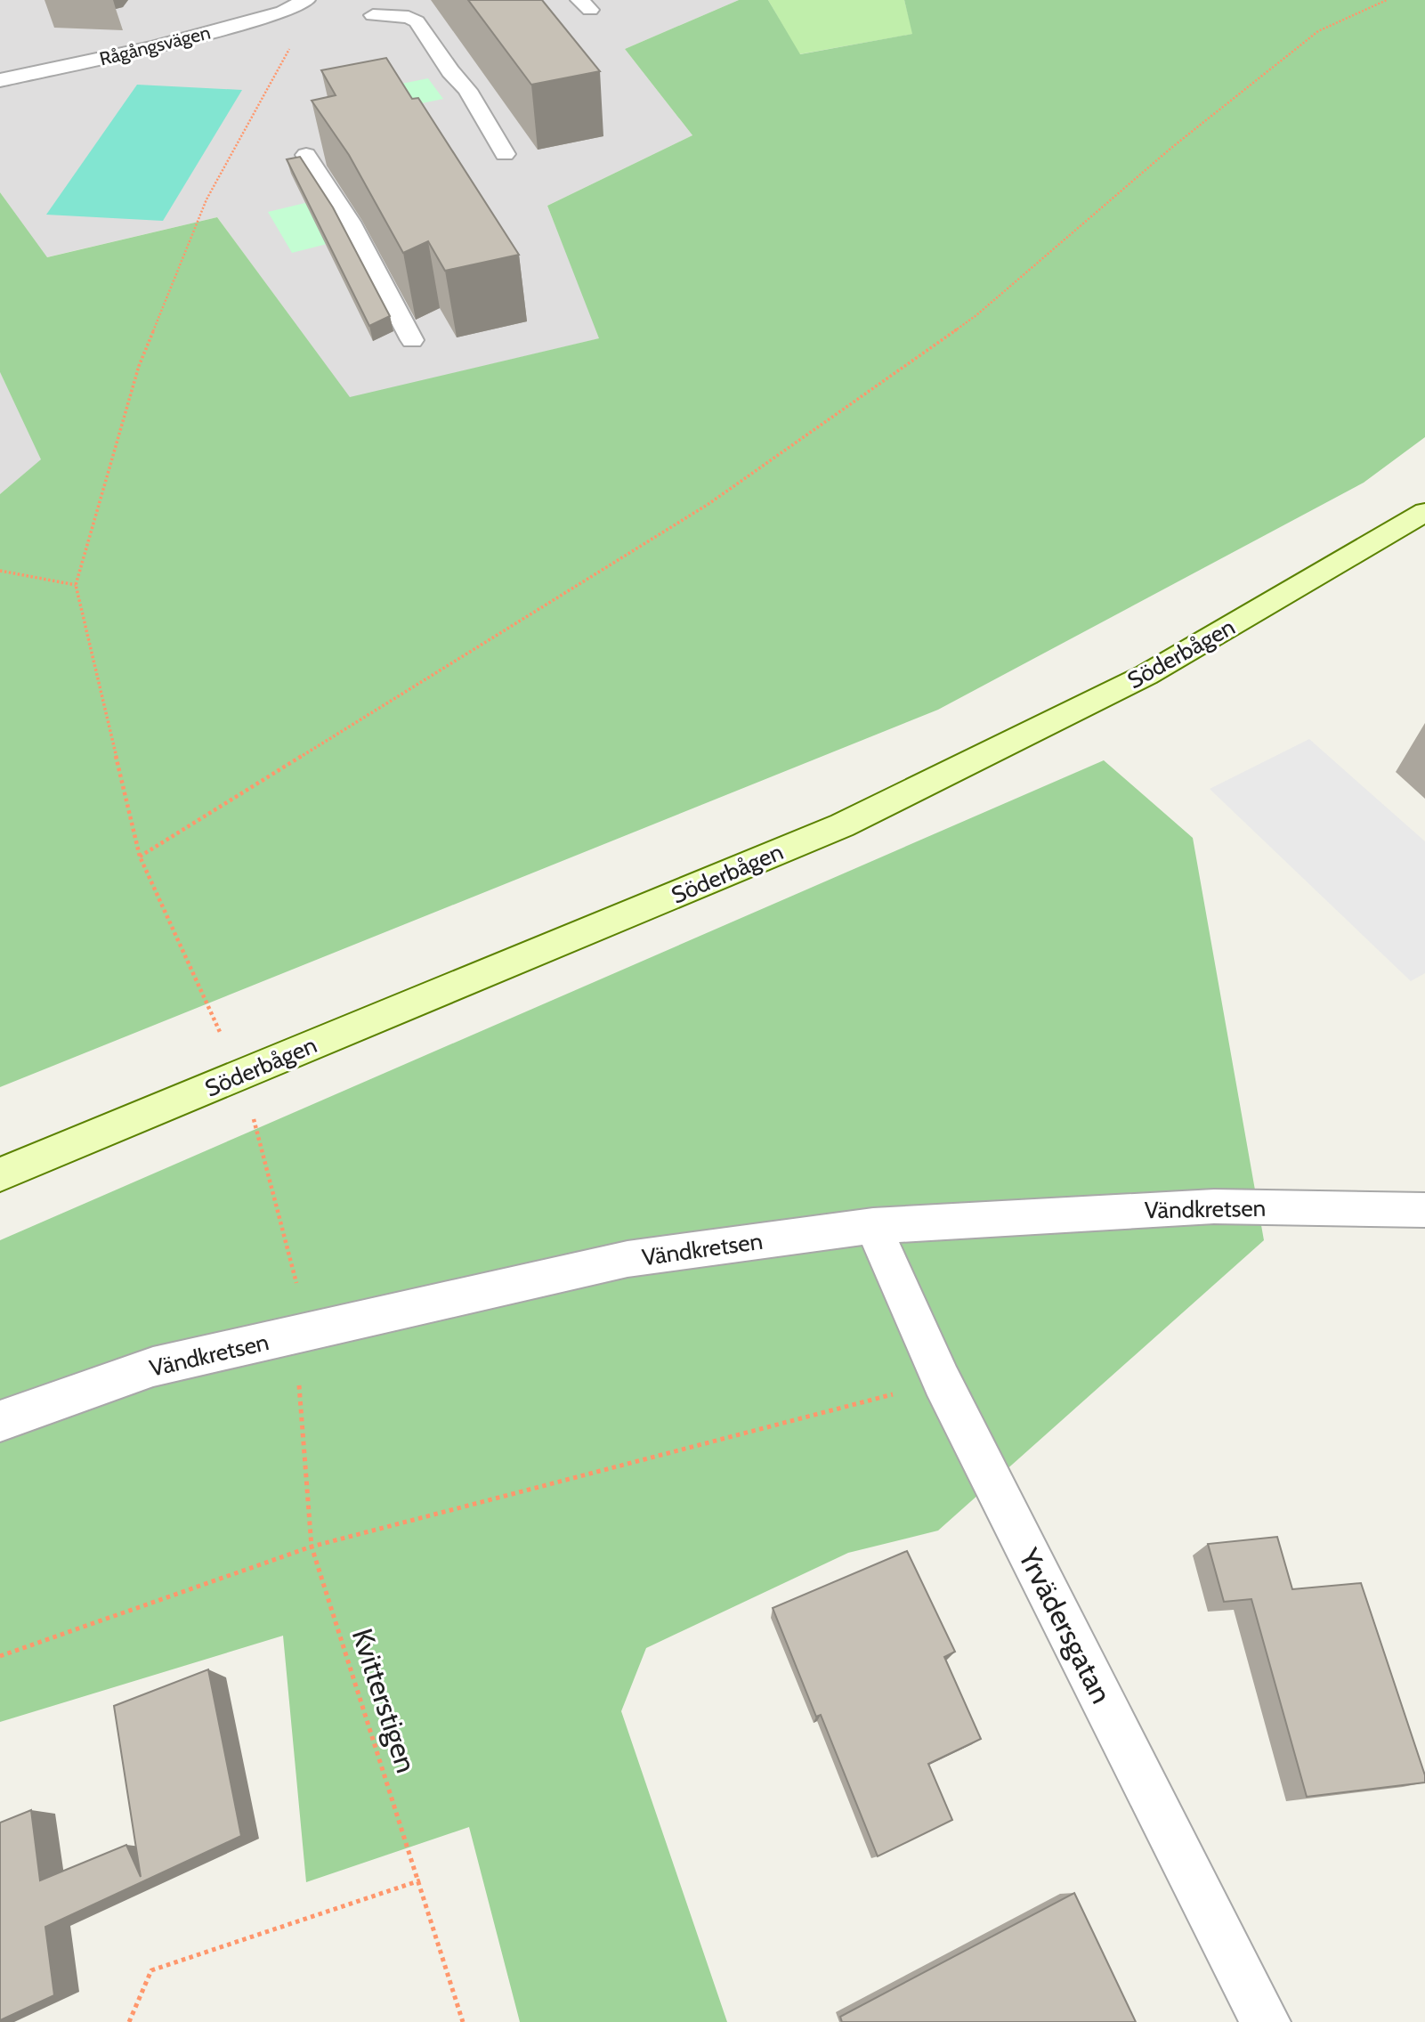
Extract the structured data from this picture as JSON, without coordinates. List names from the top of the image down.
{
  "streets": {
    "street": [
      "Rågångsvägen",
      "Söderbågen",
      "Vändkretsen",
      "Yrvädersgatan"
    ],
    "path": ["Kvitterstigen"]
  },
  "crossings": [
    ["Vändkretsen", "Yrvädersgatan"]
  ]
}
